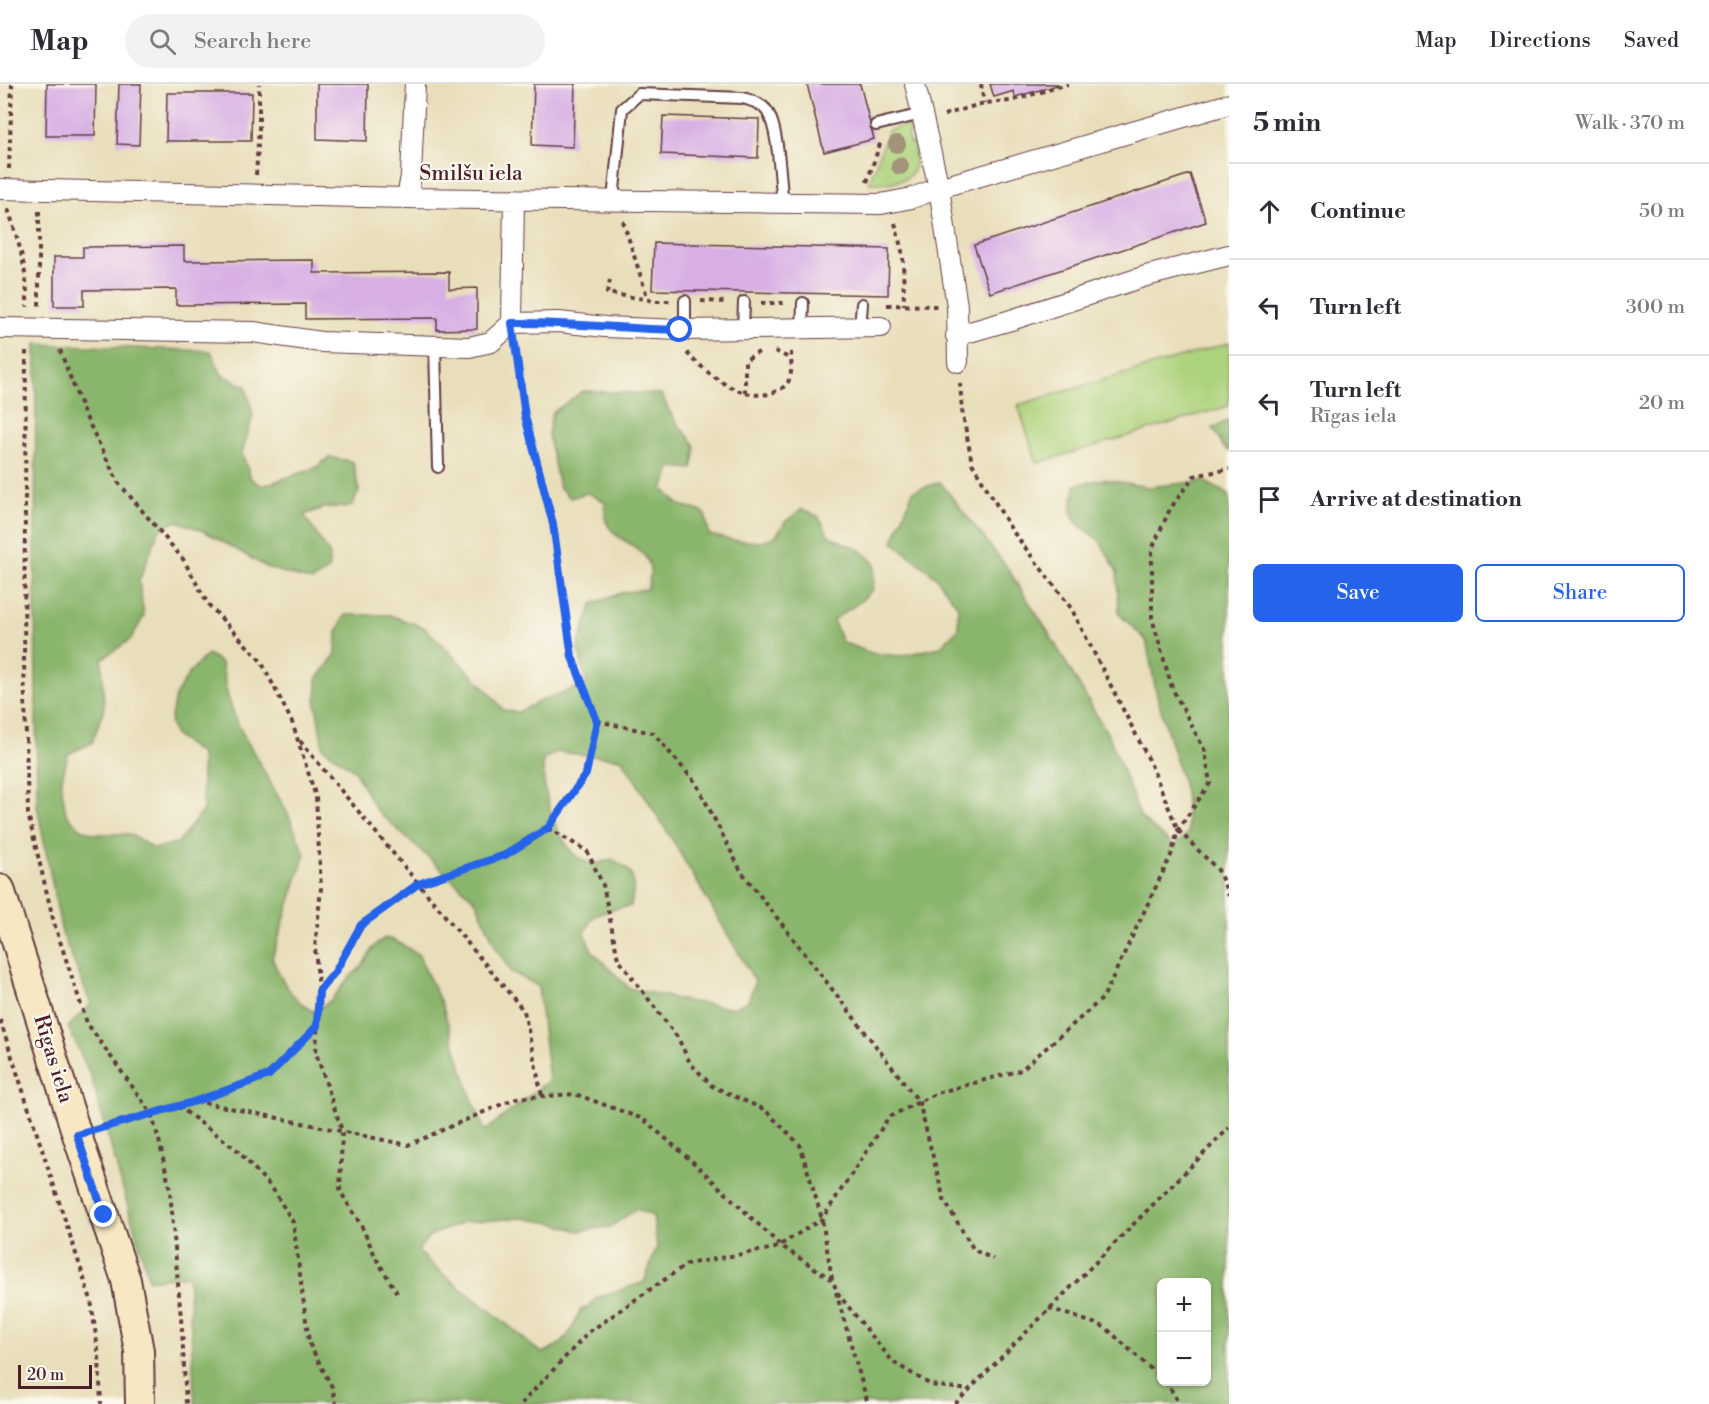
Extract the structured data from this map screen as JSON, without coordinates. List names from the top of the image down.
{
  "streets": {
    "main road": ["Rīgas iela"],
    "street": ["Smilšu iela"]
  },
  "scale_bar": "20 m",
  "page": {
    "header": "Map",
    "search": "Search here",
    "nav": ["Map", "Directions", "Saved"],
    "heading": ["5 min", "Walk · 370 m"],
    "list": [
      ["Continue", "50 m"],
      ["Turn left", "300 m"],
      ["Turn left", "Rīgas iela", "20 m"],
      "Arrive at destination"
    ],
    "buttons": ["Save", "Share"],
    "map_buttons": ["+", "−"],
    "scale": "20 m"
  }
}
